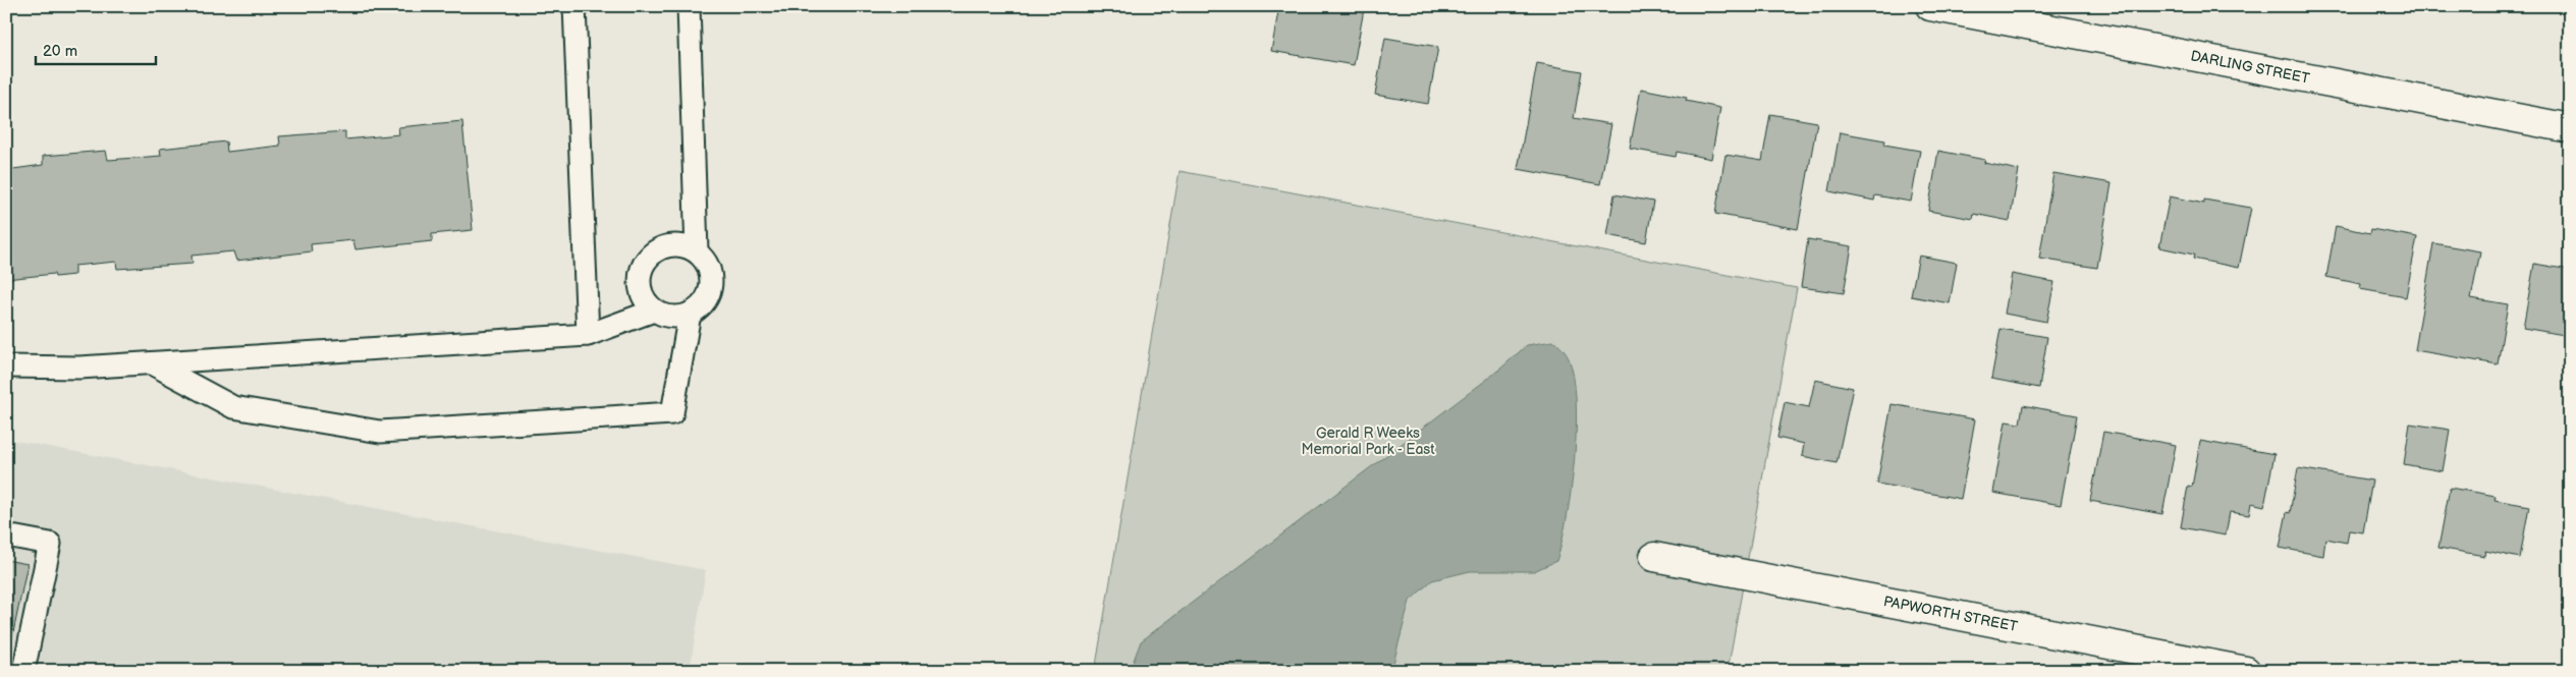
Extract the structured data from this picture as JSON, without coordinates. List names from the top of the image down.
{
  "streets": {
    "street": ["DARLING STREET", "PAPWORTH STREET"]
  },
  "parks": ["Gerald R Weeks Memorial Park - East"],
  "scale_bar": "20 m"
}
